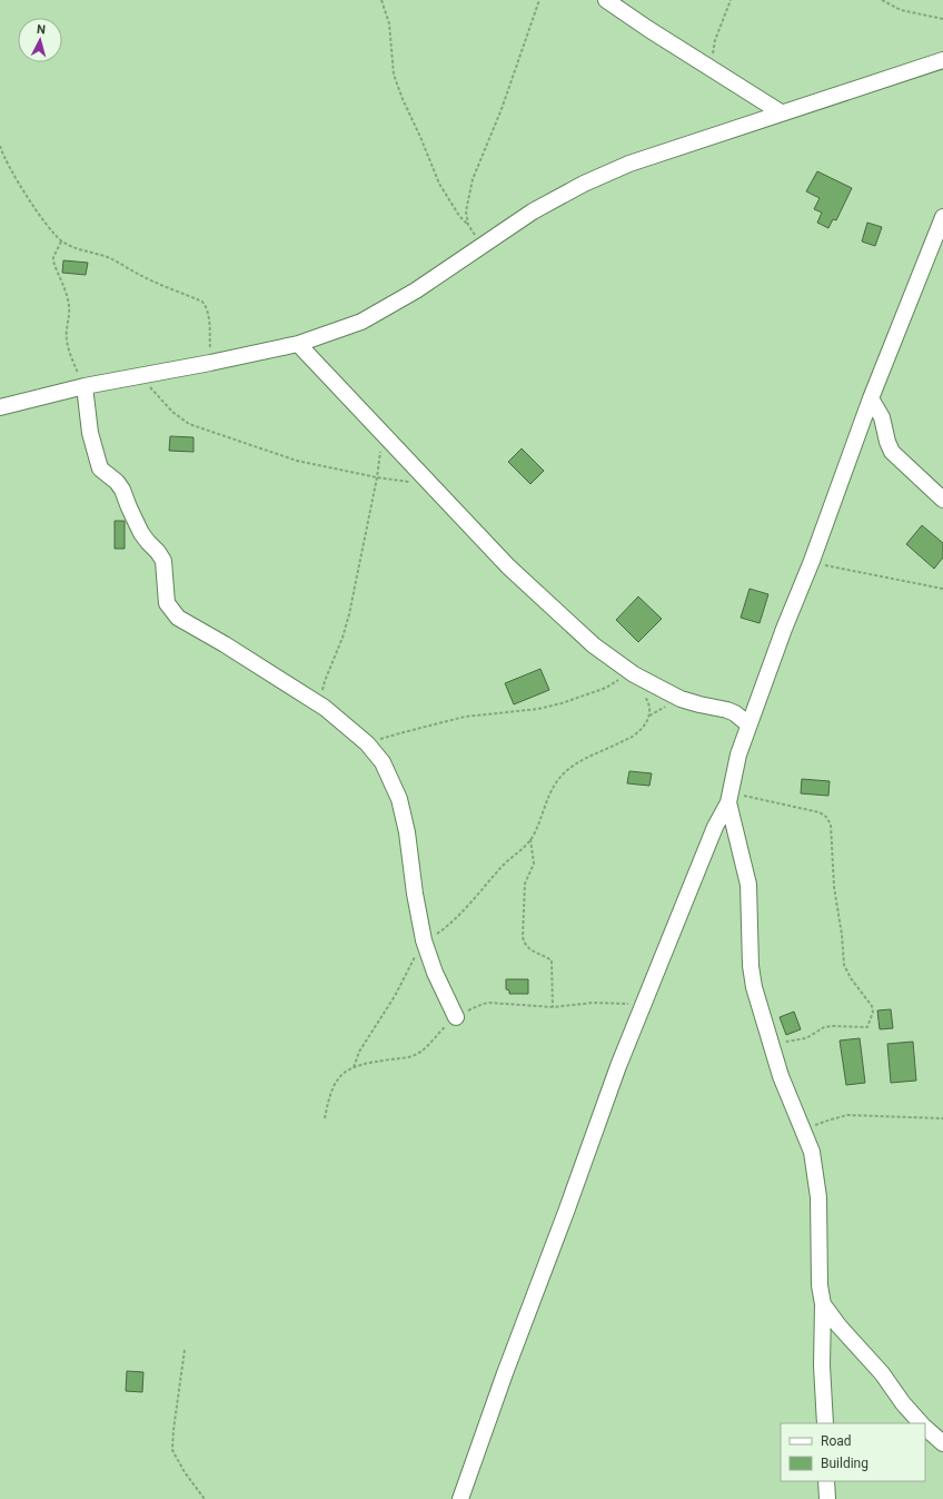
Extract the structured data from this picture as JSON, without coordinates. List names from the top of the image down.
{
  "legend": ["Road", "Building"],
  "north": "top"
}
